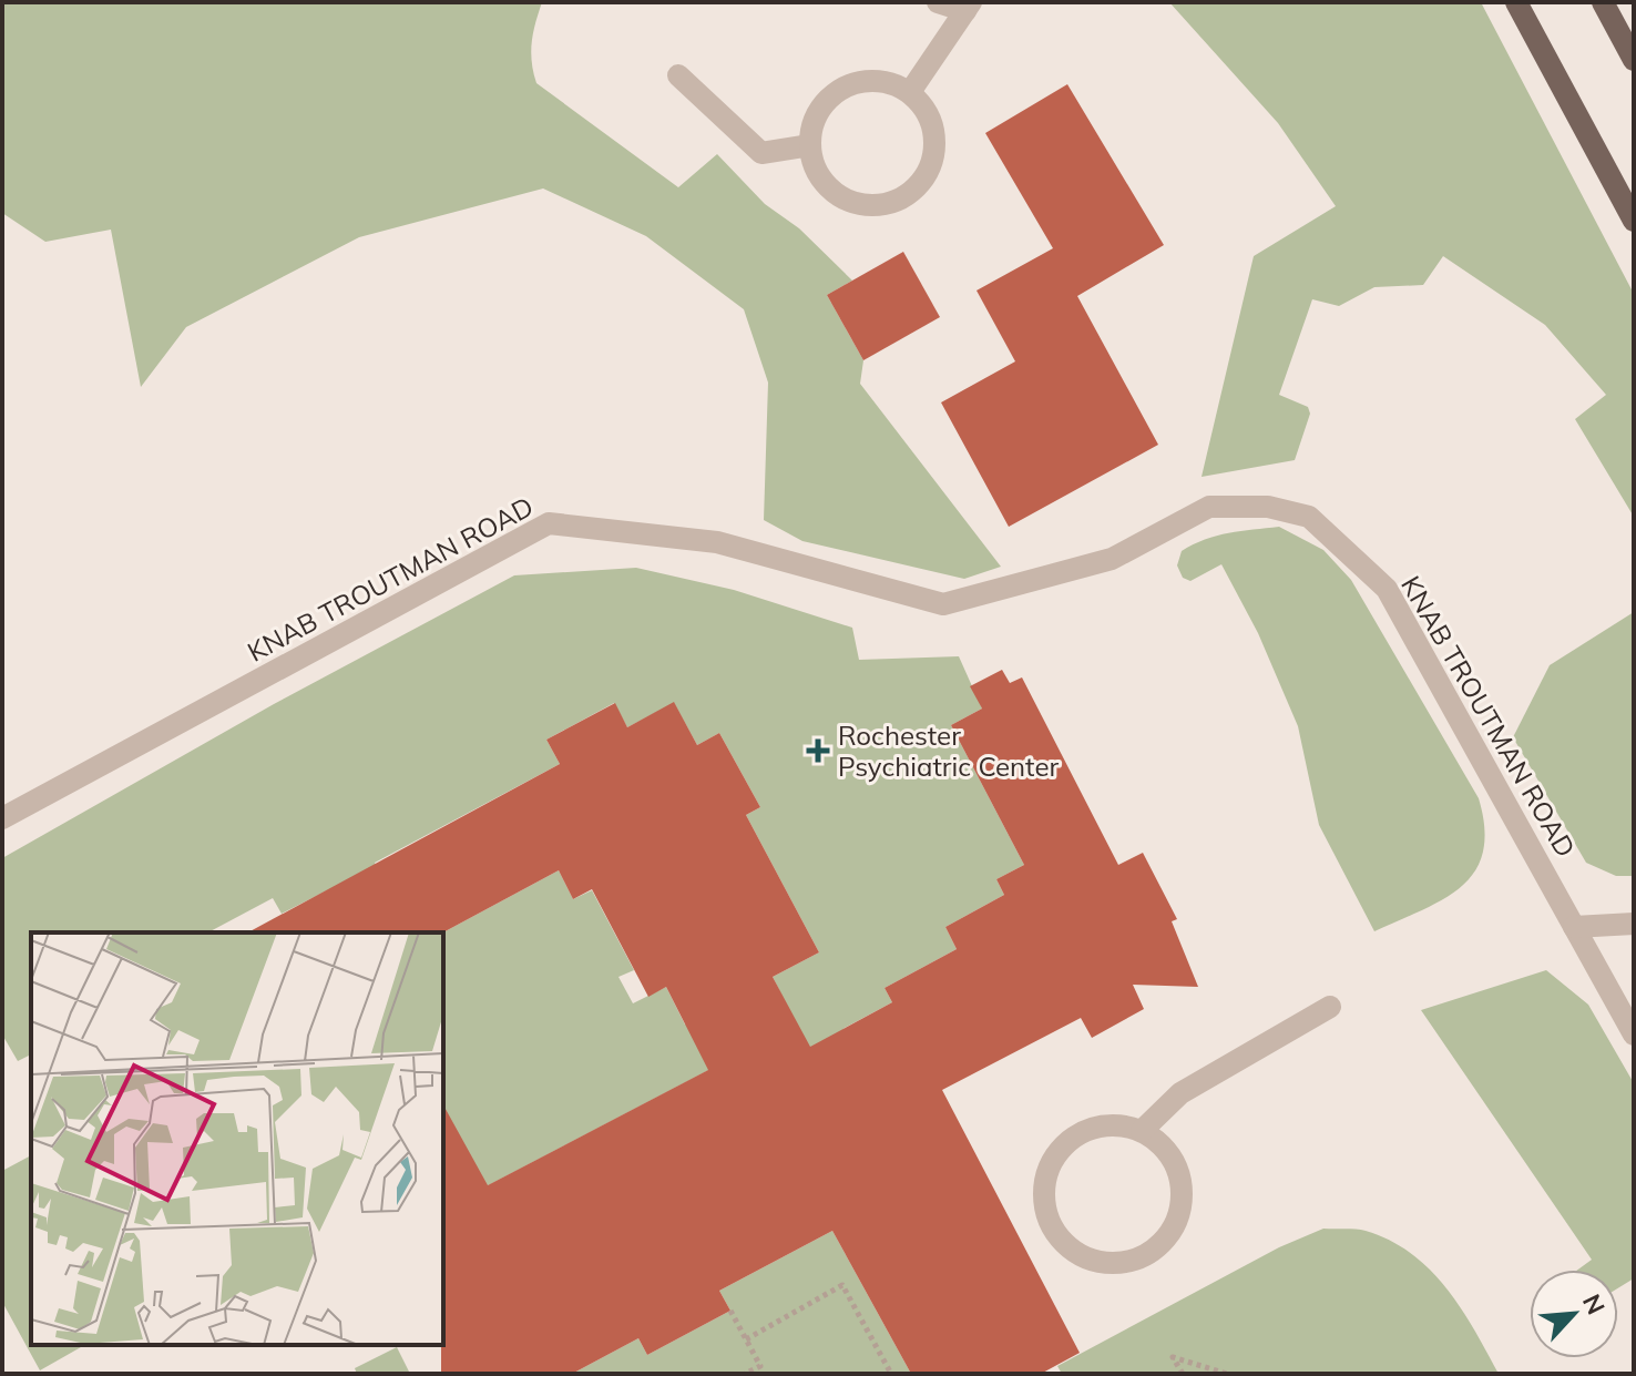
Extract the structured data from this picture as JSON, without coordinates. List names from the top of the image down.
{
  "streets": {
    "street": ["KNAB TROUTMAN ROAD"]
  },
  "places": {
    "health": ["Rochester Psychiatric Center"]
  },
  "north": "top right"
}
